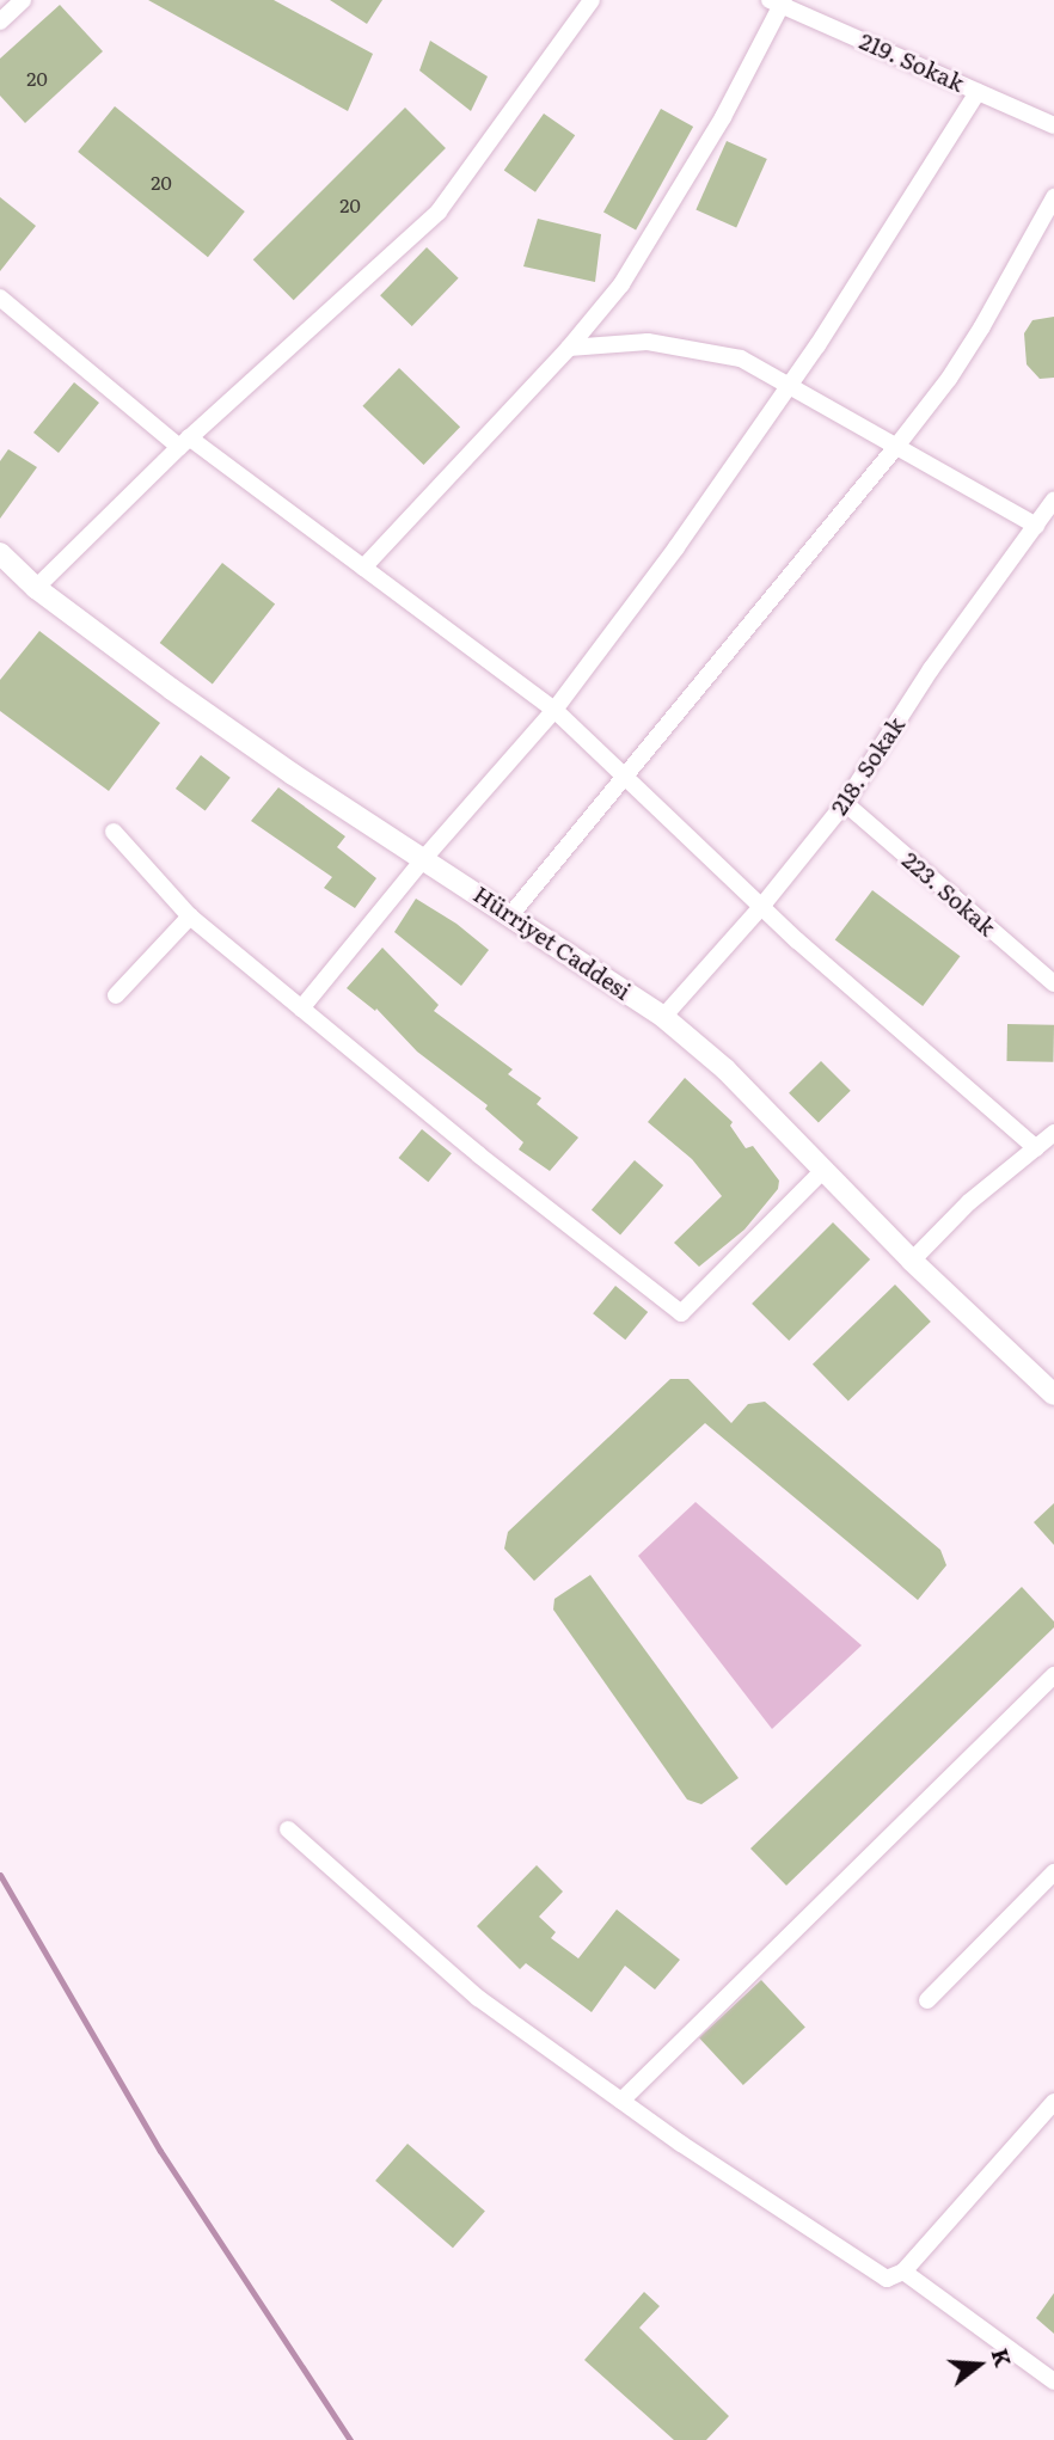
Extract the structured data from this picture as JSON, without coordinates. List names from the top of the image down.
{
  "streets": {
    "street": [
      "219. Sokak",
      "218. Sokak",
      "223. Sokak",
      "Hürriyet Caddesi"
    ]
  },
  "crossings": [
    ["218. Sokak", "223. Sokak"],
    ["218. Sokak", "Hürriyet Caddesi"]
  ],
  "house_numbers": ["20", "20", "20"],
  "north": "right"
}
